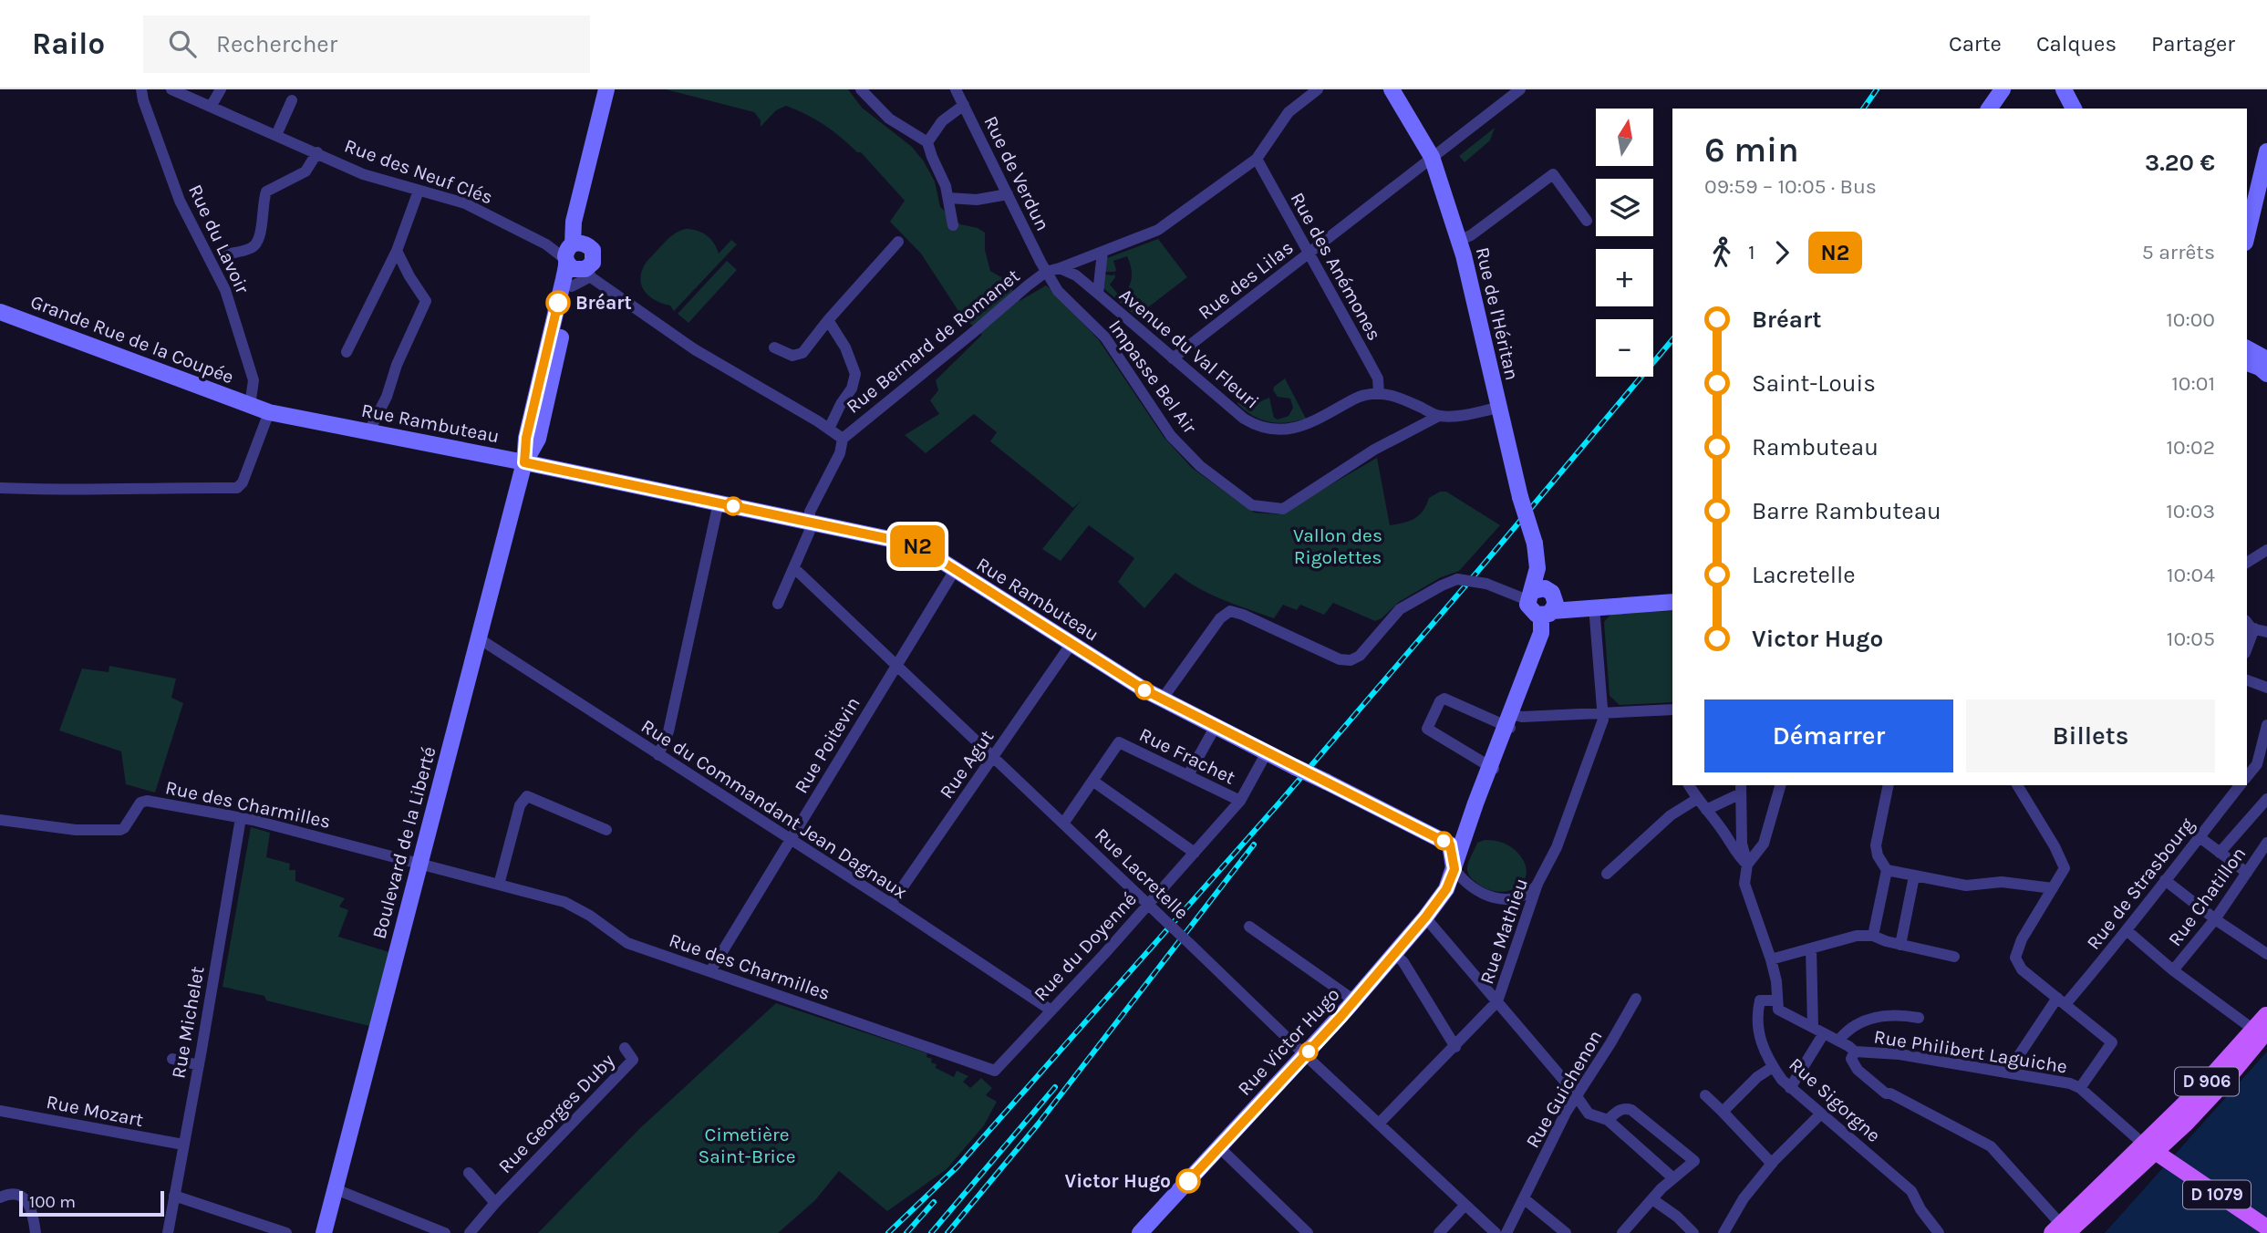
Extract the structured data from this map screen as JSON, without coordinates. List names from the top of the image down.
{
  "streets": {
    "main road": ["D 906", "D 1079"],
    "street": [
      "Rue des Neuf Clés",
      "Rue de Verdun",
      "Rue du Lavoir",
      "Rue des Anémones",
      "Rue des Lilas",
      "Rue de l'Héritan",
      "Grande Rue de la Coupée",
      "Rue Bernard de Romanet",
      "Avenue du Val Fleuri",
      "Impasse Bel Air",
      "Rue Rambuteau",
      "Rue Poitevin",
      "Rue Frachet",
      "Rue Agut",
      "Rue des Charmilles",
      "Rue du Commandant Jean Dagnaux",
      "Boulevard de la Liberté",
      "Rue Lacretelle",
      "Rue de Strasbourg",
      "Rue Chatillon",
      "Rue Mathieu",
      "Rue du Doyenné",
      "Rue Michelet",
      "Rue Victor Hugo",
      "Rue Philibert Laguiche",
      "Rue Guichenon",
      "Rue Sigorgne",
      "Rue Mozart",
      "Rue Georges Duby"
    ]
  },
  "crossings": [
    ["Rue des Neuf Clés", "Rue Bernard de Romanet"],
    ["Rue de Verdun", "Rue Bernard de Romanet"],
    ["Rue de Verdun", "Impasse Bel Air"],
    ["Rue du Lavoir", "Grande Rue de la Coupée"],
    ["Rue du Lavoir", "Rue Rambuteau"],
    ["Rue des Anémones", "Rue des Lilas"],
    ["Rue des Anémones", "Avenue du Val Fleuri"],
    ["Rue des Lilas", "Rue de l'Héritan"],
    ["Rue des Lilas", "Avenue du Val Fleuri"],
    ["Rue de l'Héritan", "Rue Rambuteau"],
    ["Rue de l'Héritan", "Rue Victor Hugo"],
    ["Grande Rue de la Coupée", "Rue Rambuteau"],
    ["Rue Bernard de Romanet", "Impasse Bel Air"],
    ["Rue Rambuteau", "Rue Poitevin"],
    ["Rue Rambuteau", "Rue Agut"],
    ["Rue Rambuteau", "Boulevard de la Liberté"],
    ["Rue Rambuteau", "Rue du Doyenné"],
    ["Rue Rambuteau", "Rue Victor Hugo"],
    ["Rue Poitevin", "Rue des Charmilles"],
    ["Rue Poitevin", "Rue du Commandant Jean Dagnaux"],
    ["Rue Poitevin", "Rue Lacretelle"],
    ["Rue Frachet", "Rue du Doyenné"],
    ["Rue Agut", "Rue du Commandant Jean Dagnaux"],
    ["Rue Agut", "Rue Lacretelle"],
    ["Rue des Charmilles", "Boulevard de la Liberté"],
    ["Rue des Charmilles", "Rue du Doyenné"],
    ["Rue des Charmilles", "Rue Michelet"],
    ["Rue du Commandant Jean Dagnaux", "Boulevard de la Liberté"],
    ["Rue du Commandant Jean Dagnaux", "Rue du Doyenné"],
    ["Rue Lacretelle", "Rue Mathieu"],
    ["Rue Lacretelle", "Rue du Doyenné"],
    ["Rue Lacretelle", "Rue Victor Hugo"],
    ["Rue de Strasbourg", "Rue Philibert Laguiche"],
    ["Rue Michelet", "Rue Mozart"],
    ["Rue Philibert Laguiche", "Rue Sigorgne"],
    ["D 906", "D 1079"]
  ],
  "parks": ["Vallon des Rigolettes", "Cimetière Saint-Brice"],
  "places": ["Bréart", "Victor Hugo"],
  "lines": ["bus line N2"],
  "scale_bar": "100 m",
  "north": "top",
  "page": {
    "header": "Railo",
    "search": "Rechercher",
    "nav": ["Carte", "Calques", "Partager"],
    "on_map": "N2",
    "map_buttons": ["+", "−"],
    "heading": ["6 min", "09:59 – 10:05 · Bus", "3.20 €"],
    "legs": ["1", "N2", "5 arrêts"],
    "list": [
      {
        "name": "Bréart",
        "value": "10:00"
      },
      {
        "name": "Saint-Louis",
        "value": "10:01"
      },
      {
        "name": "Rambuteau",
        "value": "10:02"
      },
      {
        "name": "Barre Rambuteau",
        "value": "10:03"
      },
      {
        "name": "Lacretelle",
        "value": "10:04"
      },
      {
        "name": "Victor Hugo",
        "value": "10:05"
      }
    ],
    "buttons": ["Démarrer", "Billets"],
    "scale": "100 m"
  }
}
